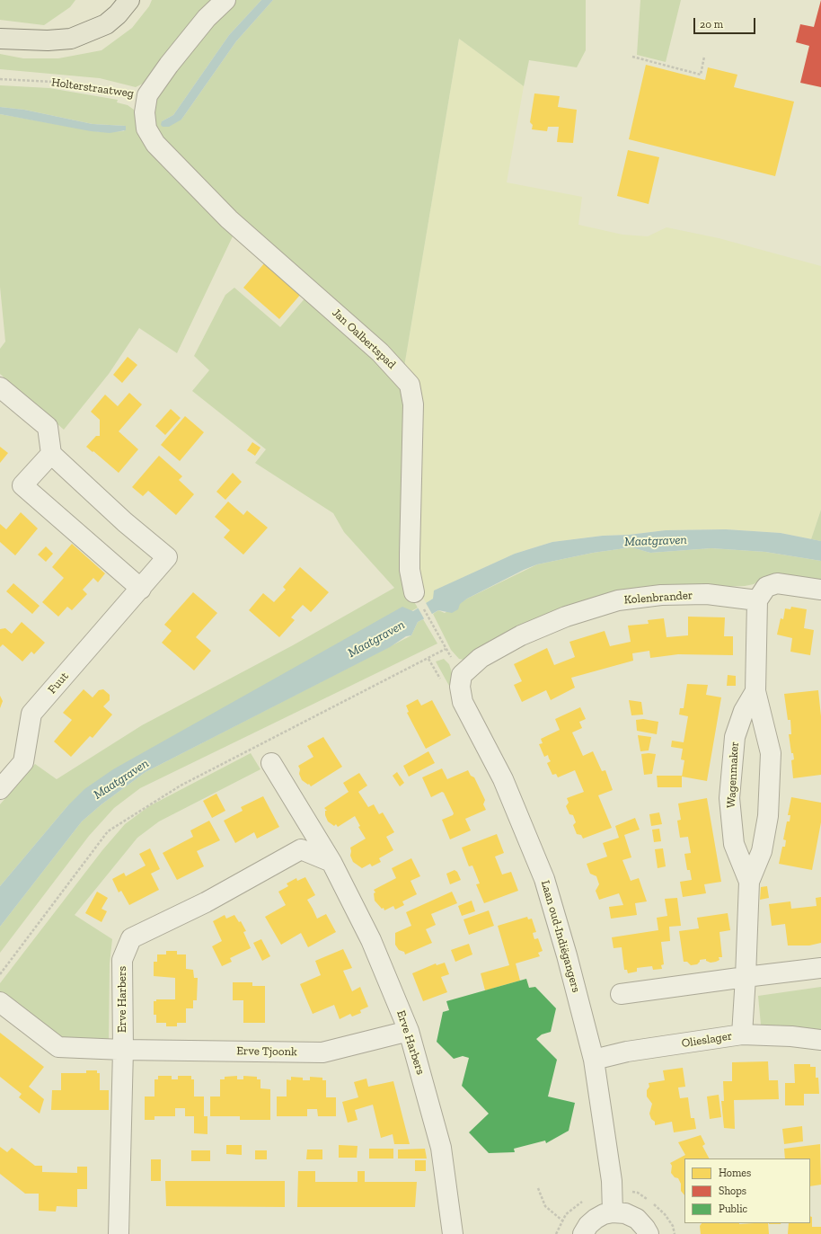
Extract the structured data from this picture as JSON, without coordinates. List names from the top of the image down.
{
  "streets": {
    "street": [
      "Holterstraatweg",
      "Jan Oalbertspad",
      "Kolenbrander",
      "Fuut",
      "Wagenmaker",
      "Laan oud-Indiëgangers",
      "Erve Harbers",
      "Olieslager",
      "Erve Tjoonk"
    ]
  },
  "crossings": [
    ["Holterstraatweg", "Jan Oalbertspad"],
    ["Kolenbrander", "Wagenmaker"],
    ["Kolenbrander", "Laan oud-Indiëgangers"],
    ["Laan oud-Indiëgangers", "Olieslager"],
    ["Erve Harbers", "Erve Tjoonk"]
  ],
  "water": ["Maatgraven"],
  "legend": ["Homes", "Shops", "Public"],
  "scale_bar": "20 m"
}
